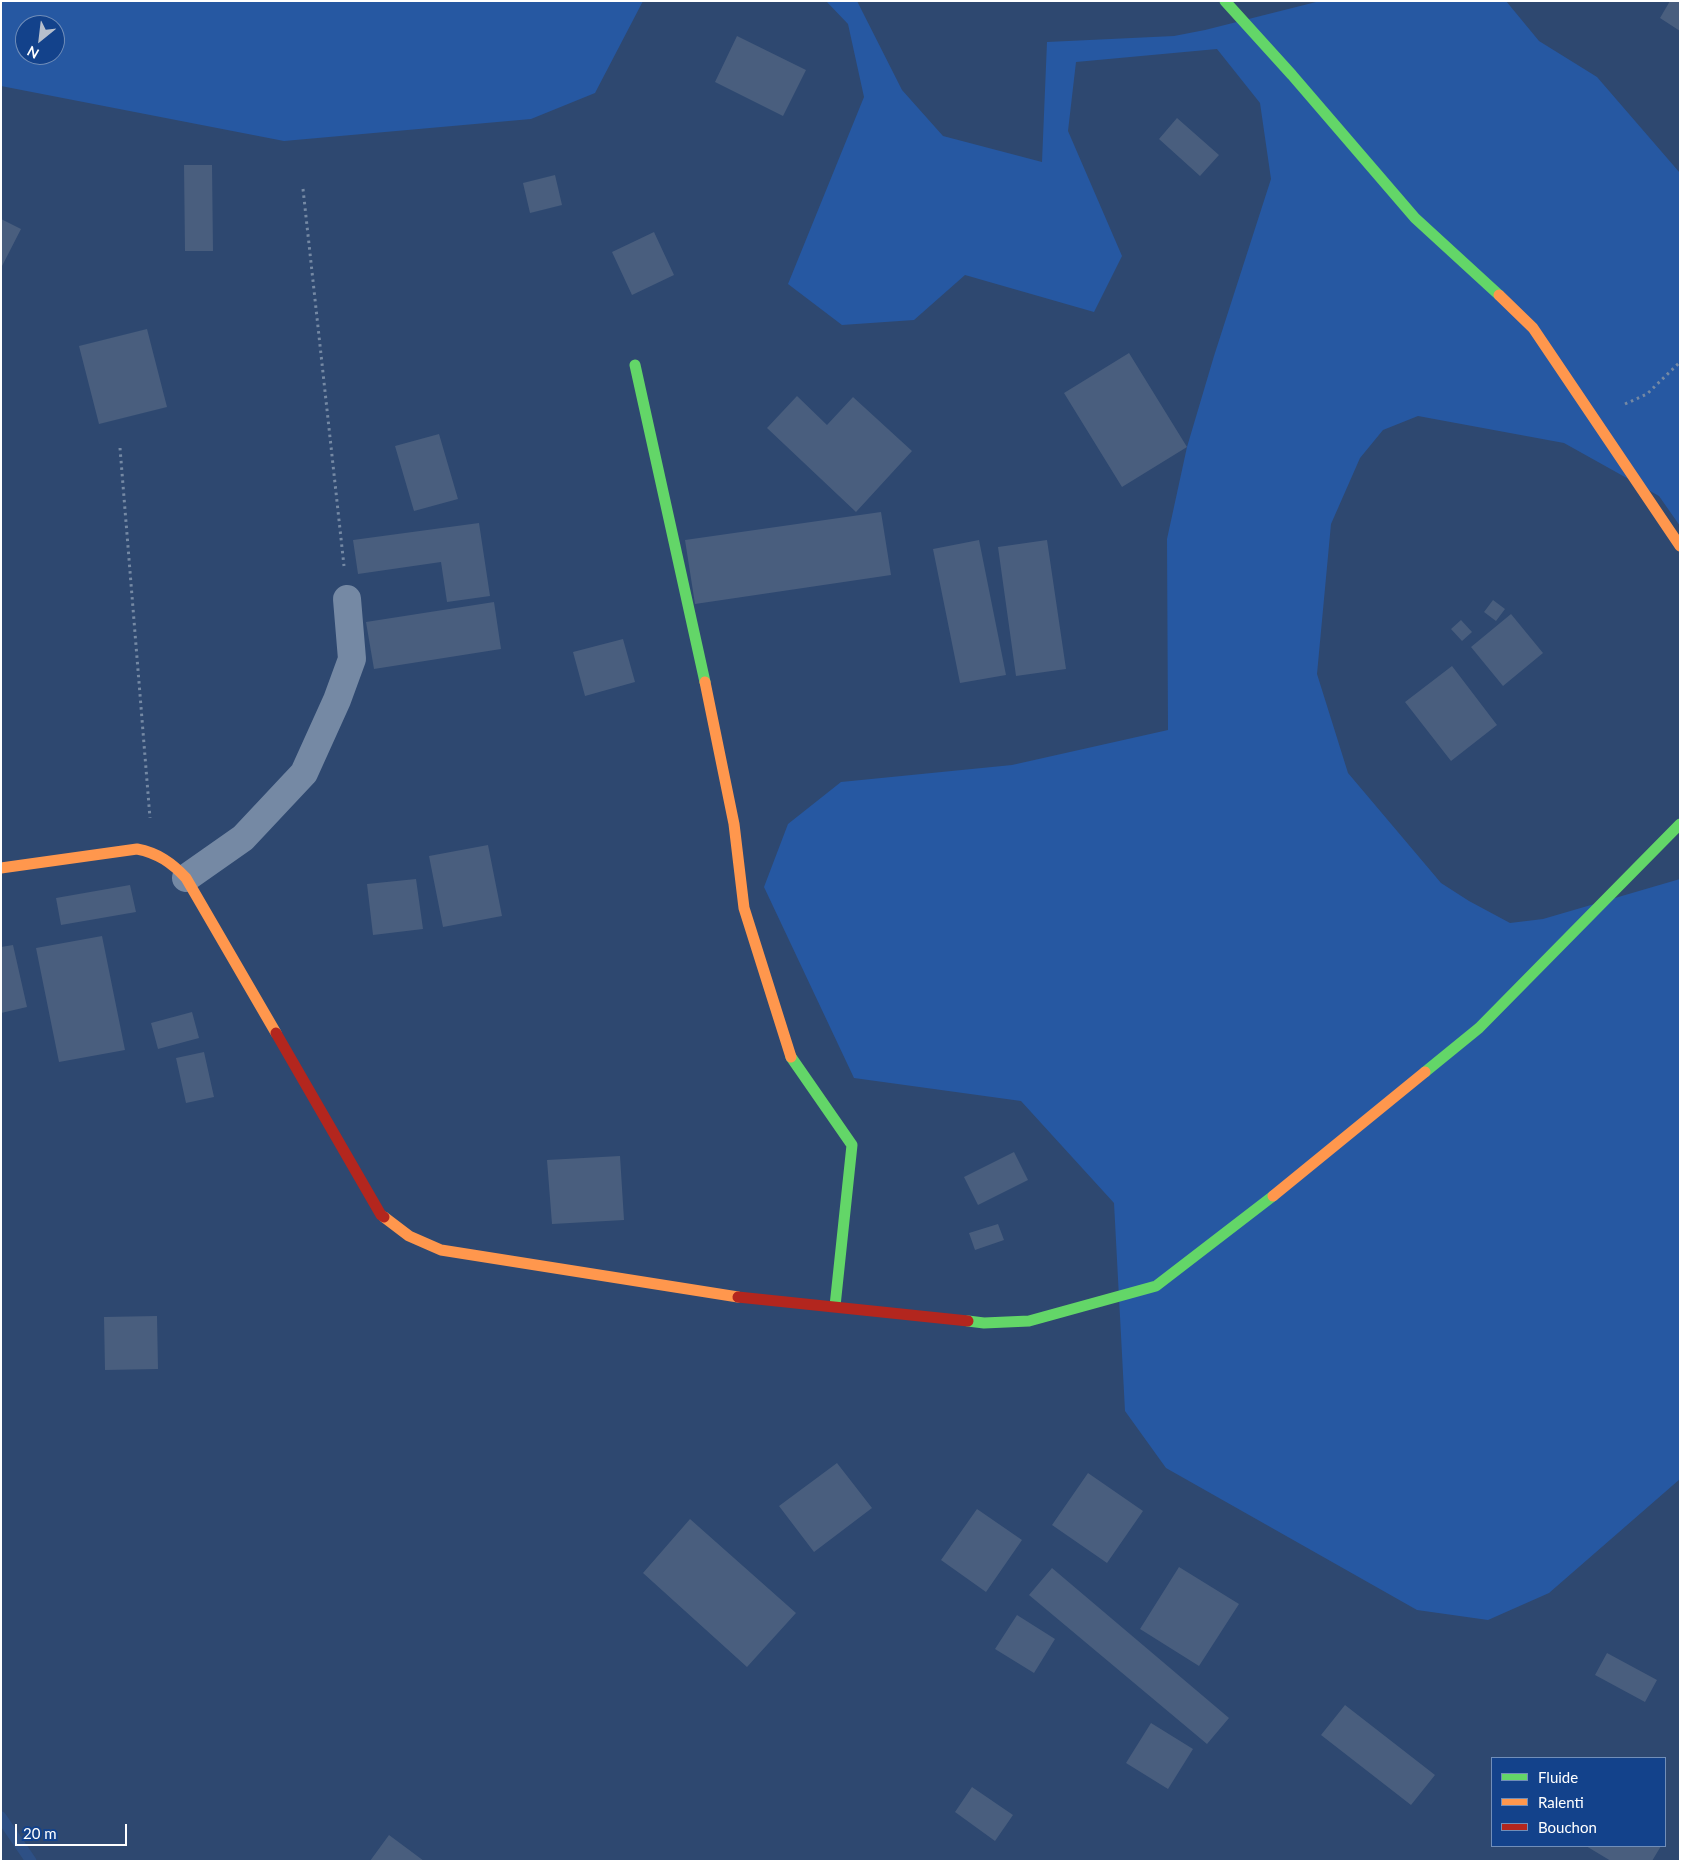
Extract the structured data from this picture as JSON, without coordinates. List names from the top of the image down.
{
  "legend": ["Fluide", "Ralenti", "Bouchon"],
  "scale_bar": "20 m",
  "north": "bottom left"
}
